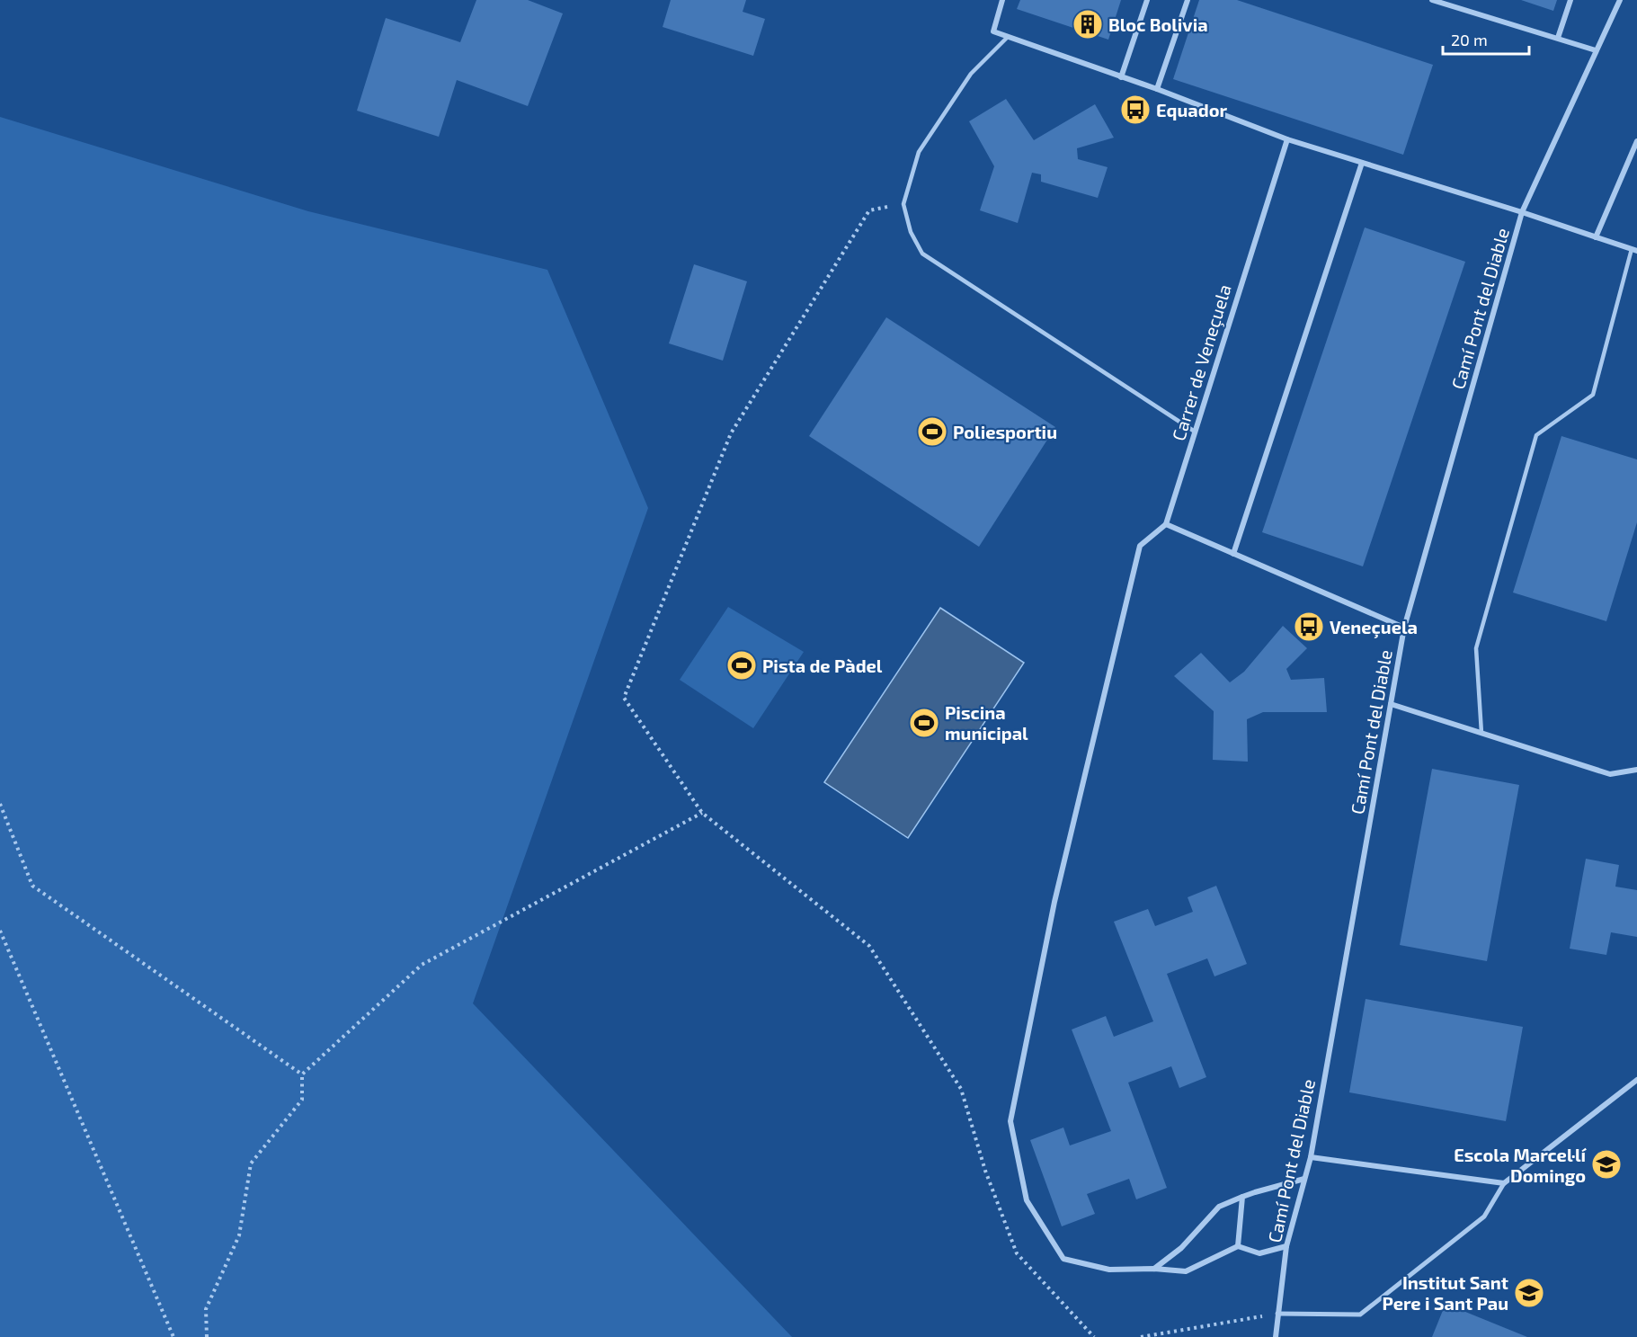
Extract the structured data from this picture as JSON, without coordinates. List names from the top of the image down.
{
  "streets": {
    "street": ["Camí Pont del Diable", "Carrer de Veneçuela"]
  },
  "places": {
    "building": ["Bloc Bolivia"],
    "bus stop": ["Equador", "Veneçuela"],
    "sports": ["Poliesportiu", "Pista de Pàdel", "Piscina municipal"],
    "school or university": ["Escola Marcel·lí Domingo", "Institut Sant Pere i Sant Pau"]
  },
  "scale_bar": "20 m"
}
